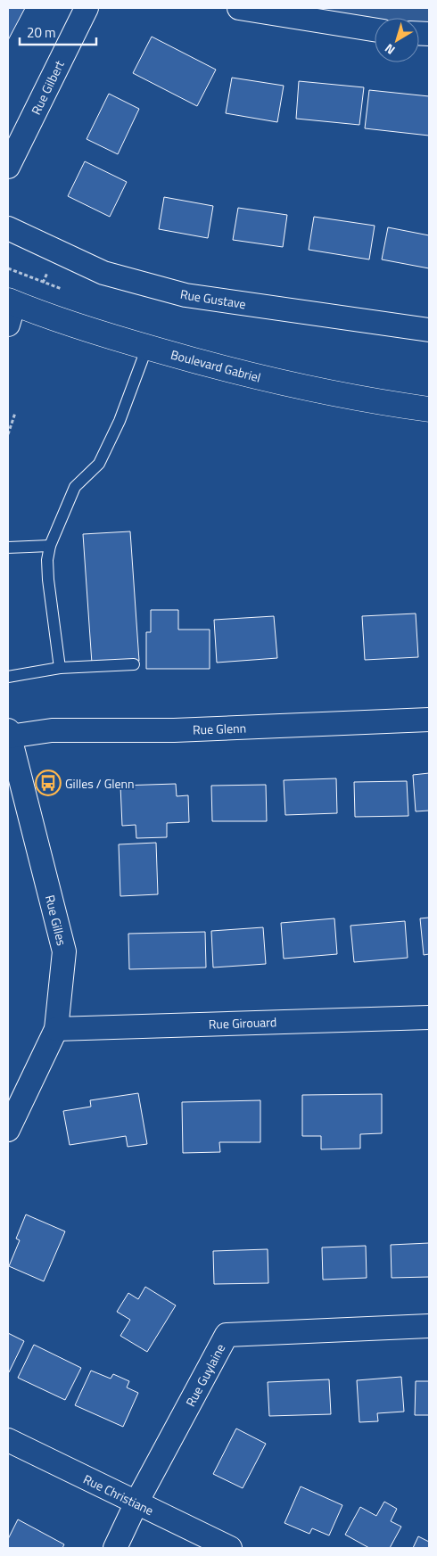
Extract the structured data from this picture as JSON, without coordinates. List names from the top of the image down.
{
  "streets": {
    "street": [
      "Rue Gilbert",
      "Rue Gustave",
      "Boulevard Gabriel",
      "Rue Glenn",
      "Rue Gilles",
      "Rue Girouard",
      "Rue Guylaine",
      "Rue Christiane"
    ]
  },
  "crossings": [
    ["Rue Glenn", "Rue Gilles"],
    ["Rue Gilles", "Rue Girouard"],
    ["Rue Guylaine", "Rue Christiane"]
  ],
  "places": {
    "bus stop": ["Gilles / Glenn"]
  },
  "scale_bar": "20 m",
  "north": "bottom left"
}
